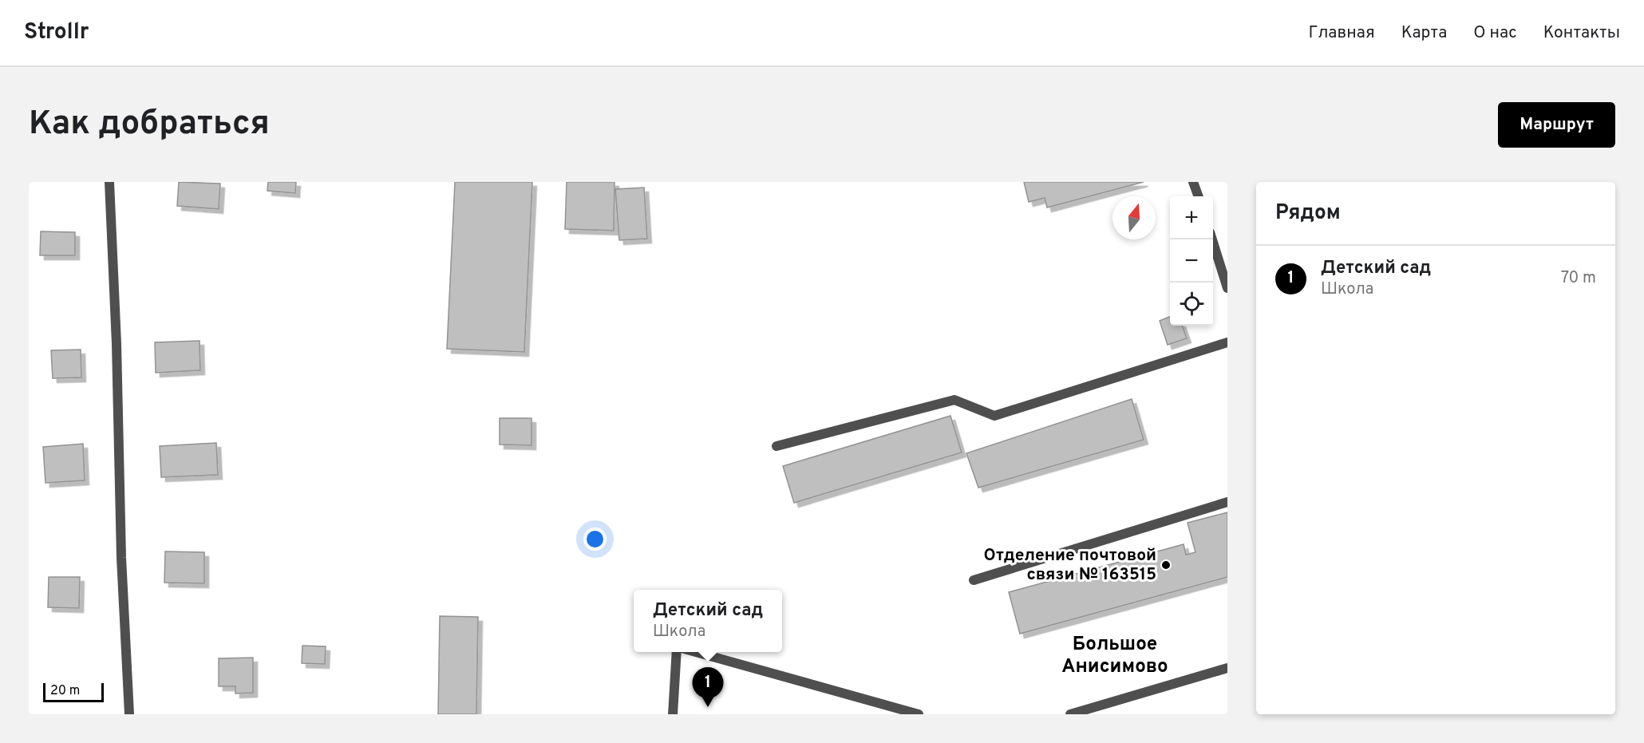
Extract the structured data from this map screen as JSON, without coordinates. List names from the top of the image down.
{
  "districts": ["Большое Анисимово"],
  "places": ["Отделение почтовой связи № 163515"],
  "scale_bar": "20 m",
  "north": "top",
  "page": {
    "header": "Strollr",
    "nav": [
      "Главная",
      "Карта",
      "О нас",
      "Контакты"
    ],
    "buttons": "Маршрут",
    "title": "Как добраться",
    "heading": "Рядом",
    "map_buttons": ["+", "−"],
    "list": [
      {
        "mark": "1",
        "name": "Детский сад",
        "note": "Школа",
        "value": "70 m"
      }
    ],
    "popup": ["Детский сад", "Школа"],
    "pins": "1",
    "scale": "20 m"
  }
}
